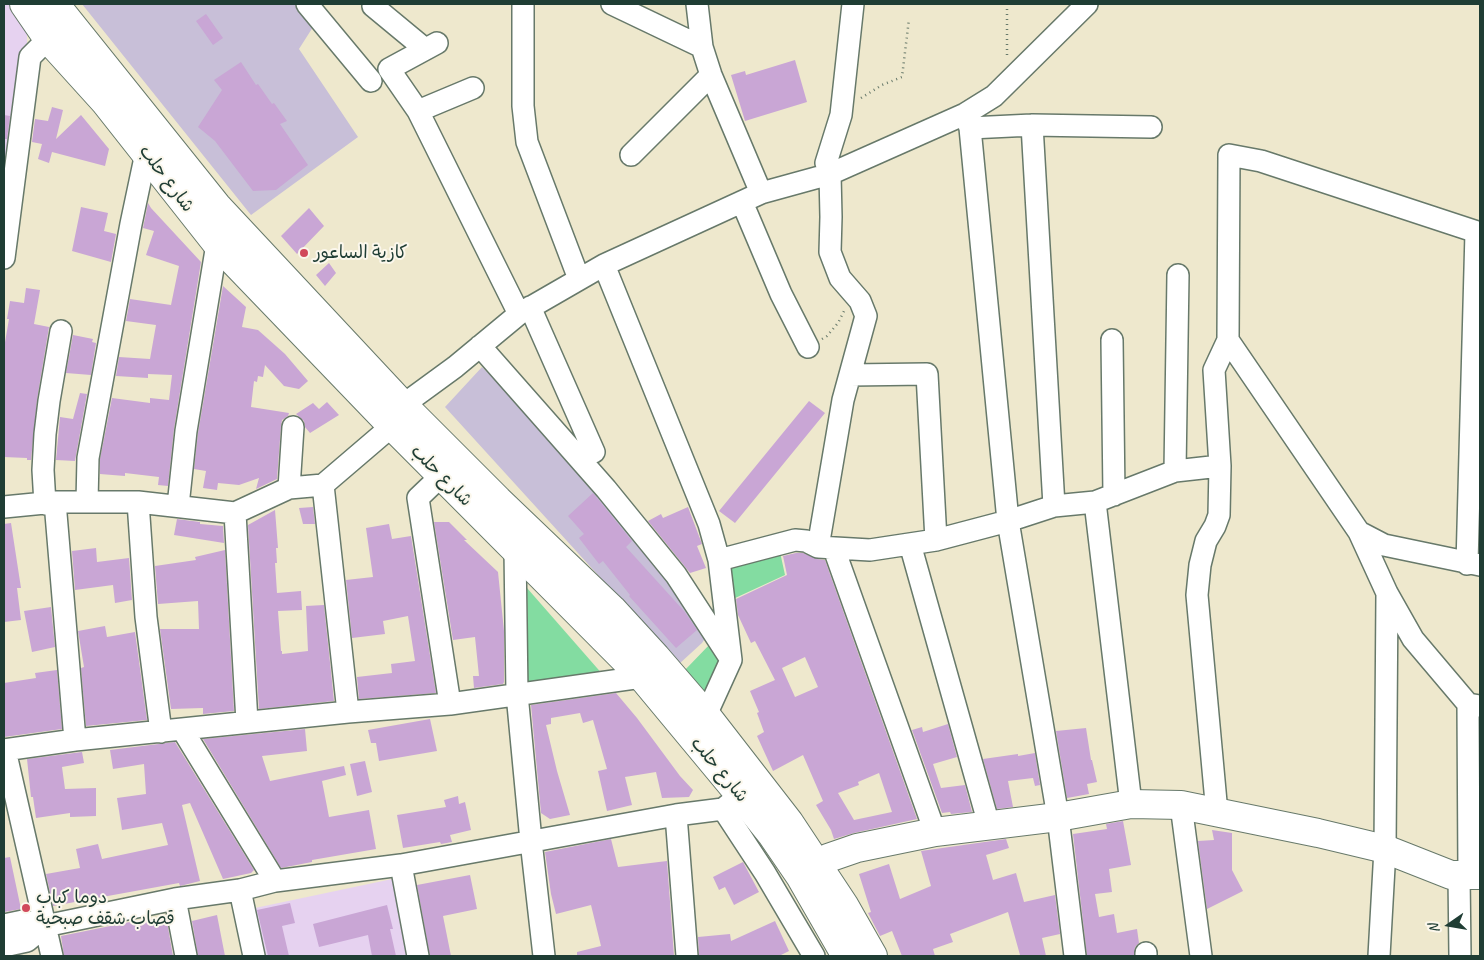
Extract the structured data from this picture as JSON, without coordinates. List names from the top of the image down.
{
  "streets": {
    "main road": ["شارع حلب"]
  },
  "places": ["كازية الساعور", "دوما كباب قصاب شقف صبحية"],
  "north": "left"
}
